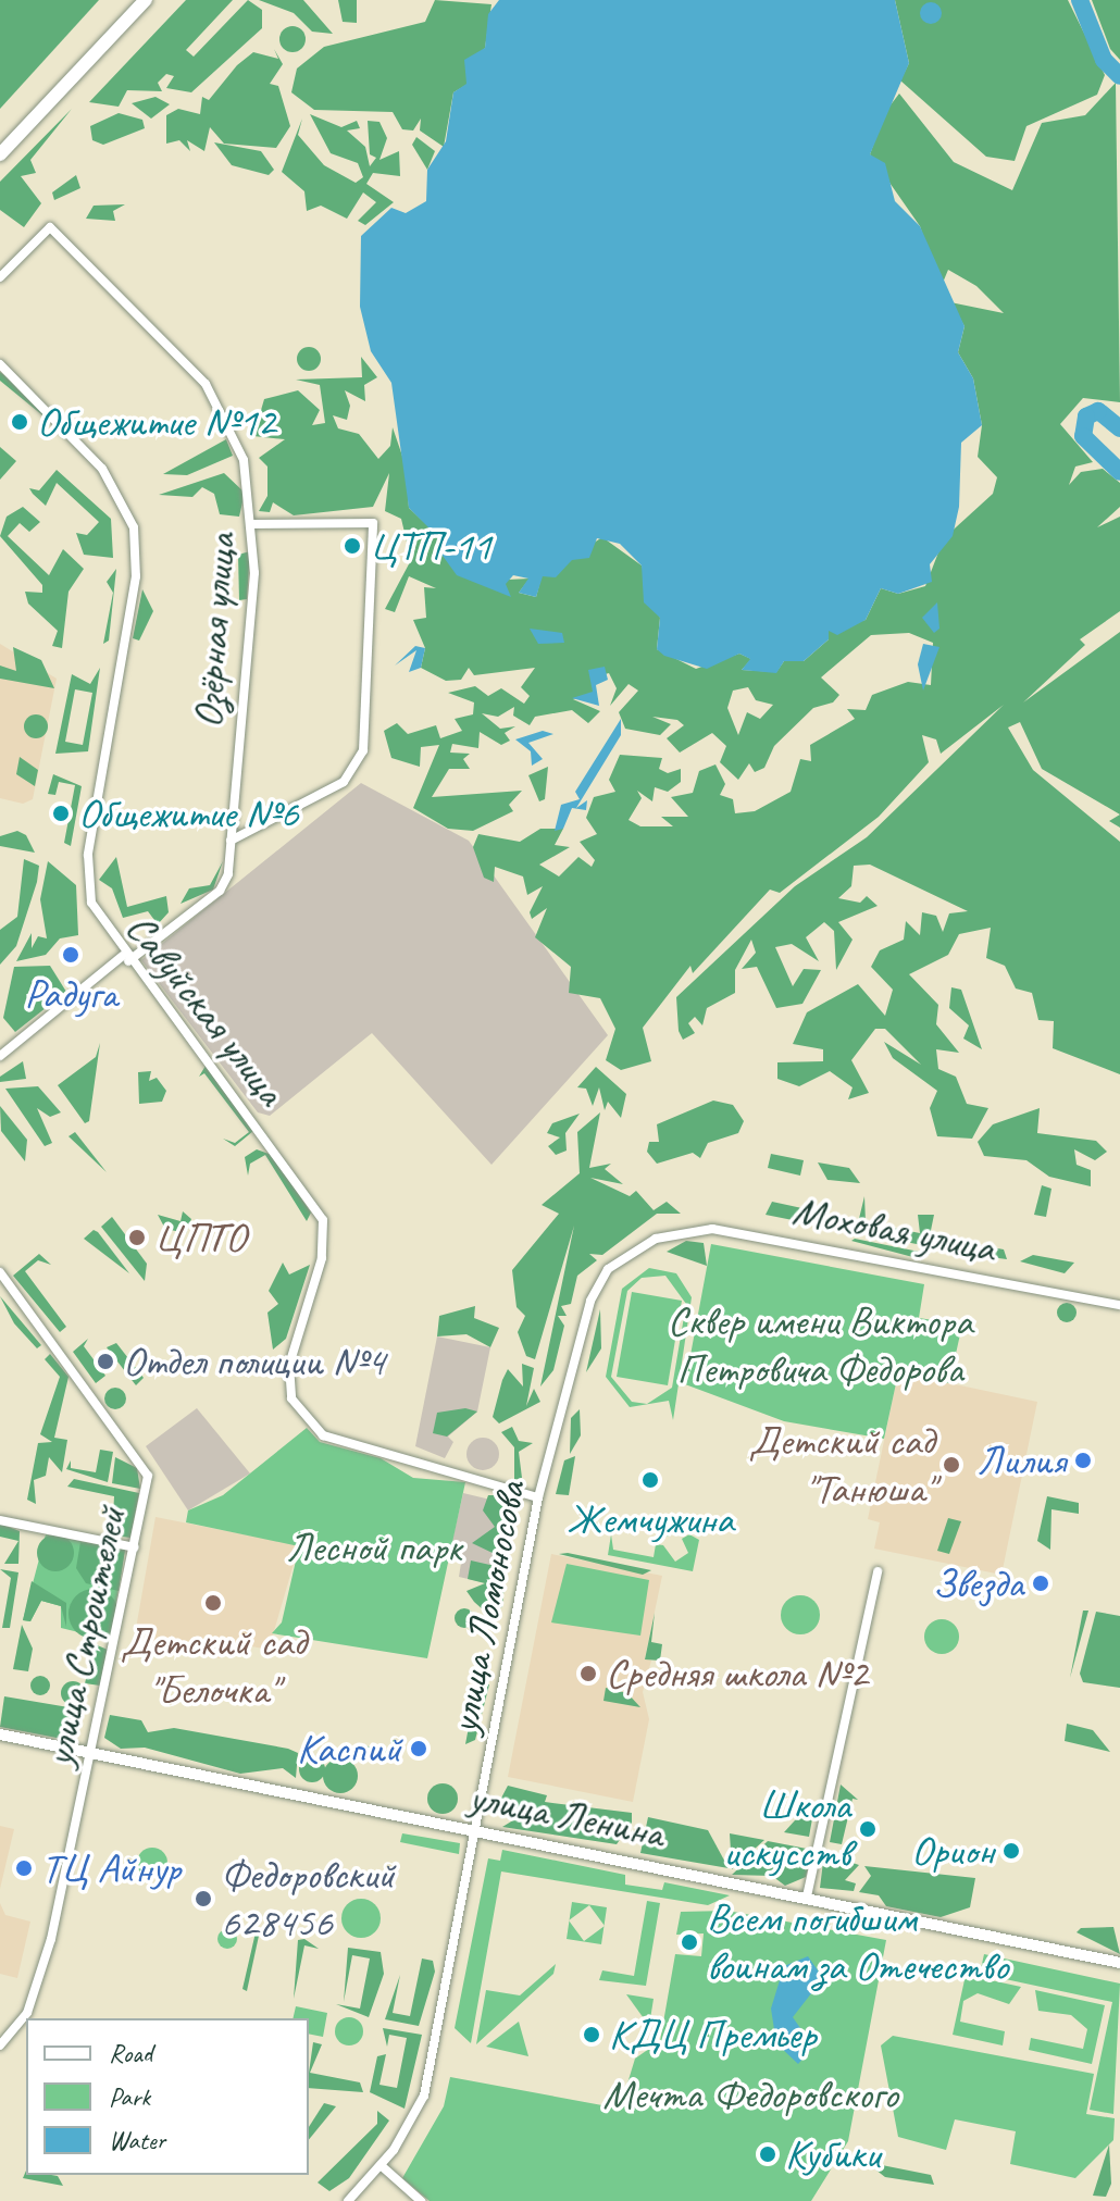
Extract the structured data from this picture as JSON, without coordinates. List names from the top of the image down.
{
  "streets": {
    "street": [
      "Озёрная улица",
      "Савуйская улица",
      "Моховая улица",
      "улица Ломоносова",
      "улица Строителей",
      "улица Ленина"
    ]
  },
  "crossings": [
    ["Озёрная улица", "Савуйская улица"],
    ["Савуйская улица", "улица Ломоносова"],
    ["Моховая улица", "улица Ломоносова"],
    ["улица Ломоносова", "улица Ленина"],
    ["улица Строителей", "улица Ленина"]
  ],
  "parks": ["Сквер имени Виктора Петровича Федорова", "Лесной парк", "Мечта Федоровского"],
  "places": [
    "Общежитие №12",
    "ЦТП-11",
    "Общежитие №6",
    "Радуга",
    "ЦПТО",
    "Отдел полиции №4",
    "Лилия",
    "Детский сад \"Танюша\"",
    "Жемчужина",
    "Звезда",
    "Детский сад \"Белочка\"",
    "Средняя школа №2",
    "Каспий",
    "Школа искусств",
    "Орион",
    "ТЦ Айнур",
    "Федоровский 628456",
    "Всем погибшим воинам за Отечество",
    "КДЦ Премьер",
    "Кубики"
  ],
  "legend": ["Road", "Park", "Water"]
}
